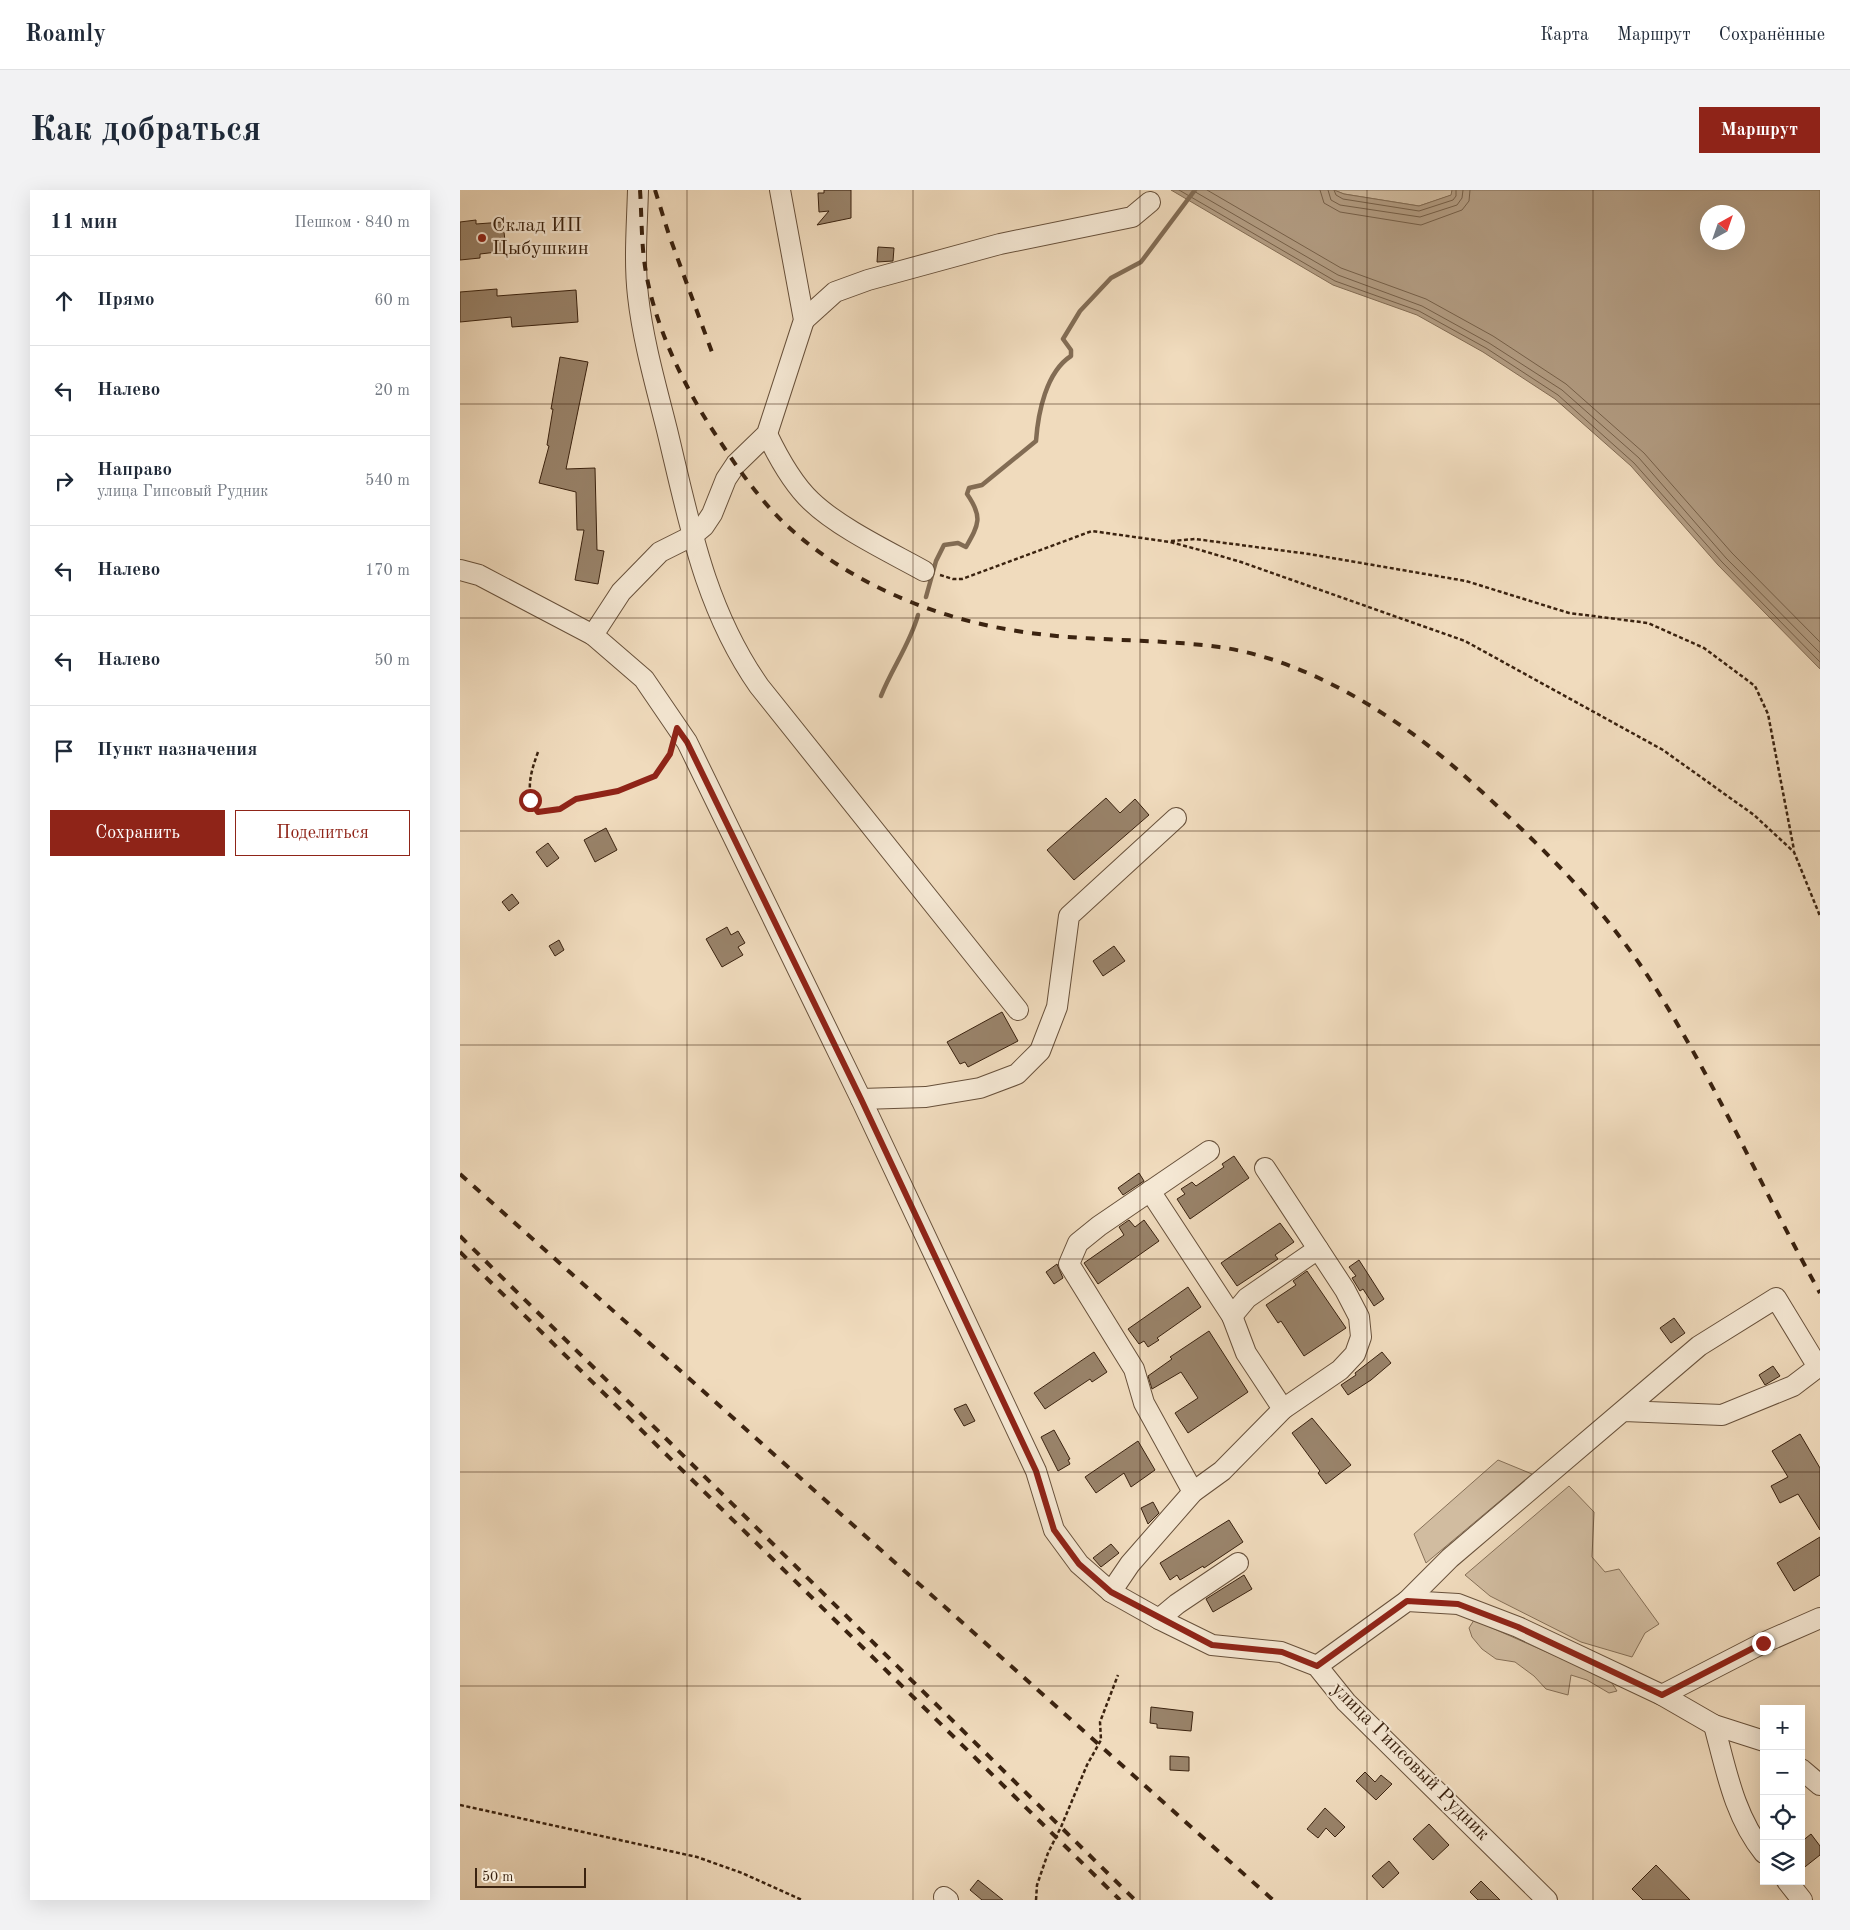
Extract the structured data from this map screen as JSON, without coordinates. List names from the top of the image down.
{
  "streets": {
    "street": ["улица Гипсовый Рудник"]
  },
  "places": ["Склад ИП Цыбушкин"],
  "scale_bar": "50 m",
  "north": "top right",
  "page": {
    "header": "Roamly",
    "nav": ["Карта", "Маршрут", "Сохранённые"],
    "buttons": [
      "Маршрут",
      ["Сохранить", "Поделиться"]
    ],
    "title": "Как добраться",
    "heading": ["11 мин", "Пешком · 840 m"],
    "list": [
      ["Прямо", "60 m"],
      ["Налево", "20 m"],
      ["Направо", "улица Гипсовый Рудник", "540 m"],
      ["Налево", "170 m"],
      ["Налево", "50 m"],
      "Пункт назначения"
    ],
    "map_buttons": ["+", "−"],
    "scale": "50 m"
  }
}
